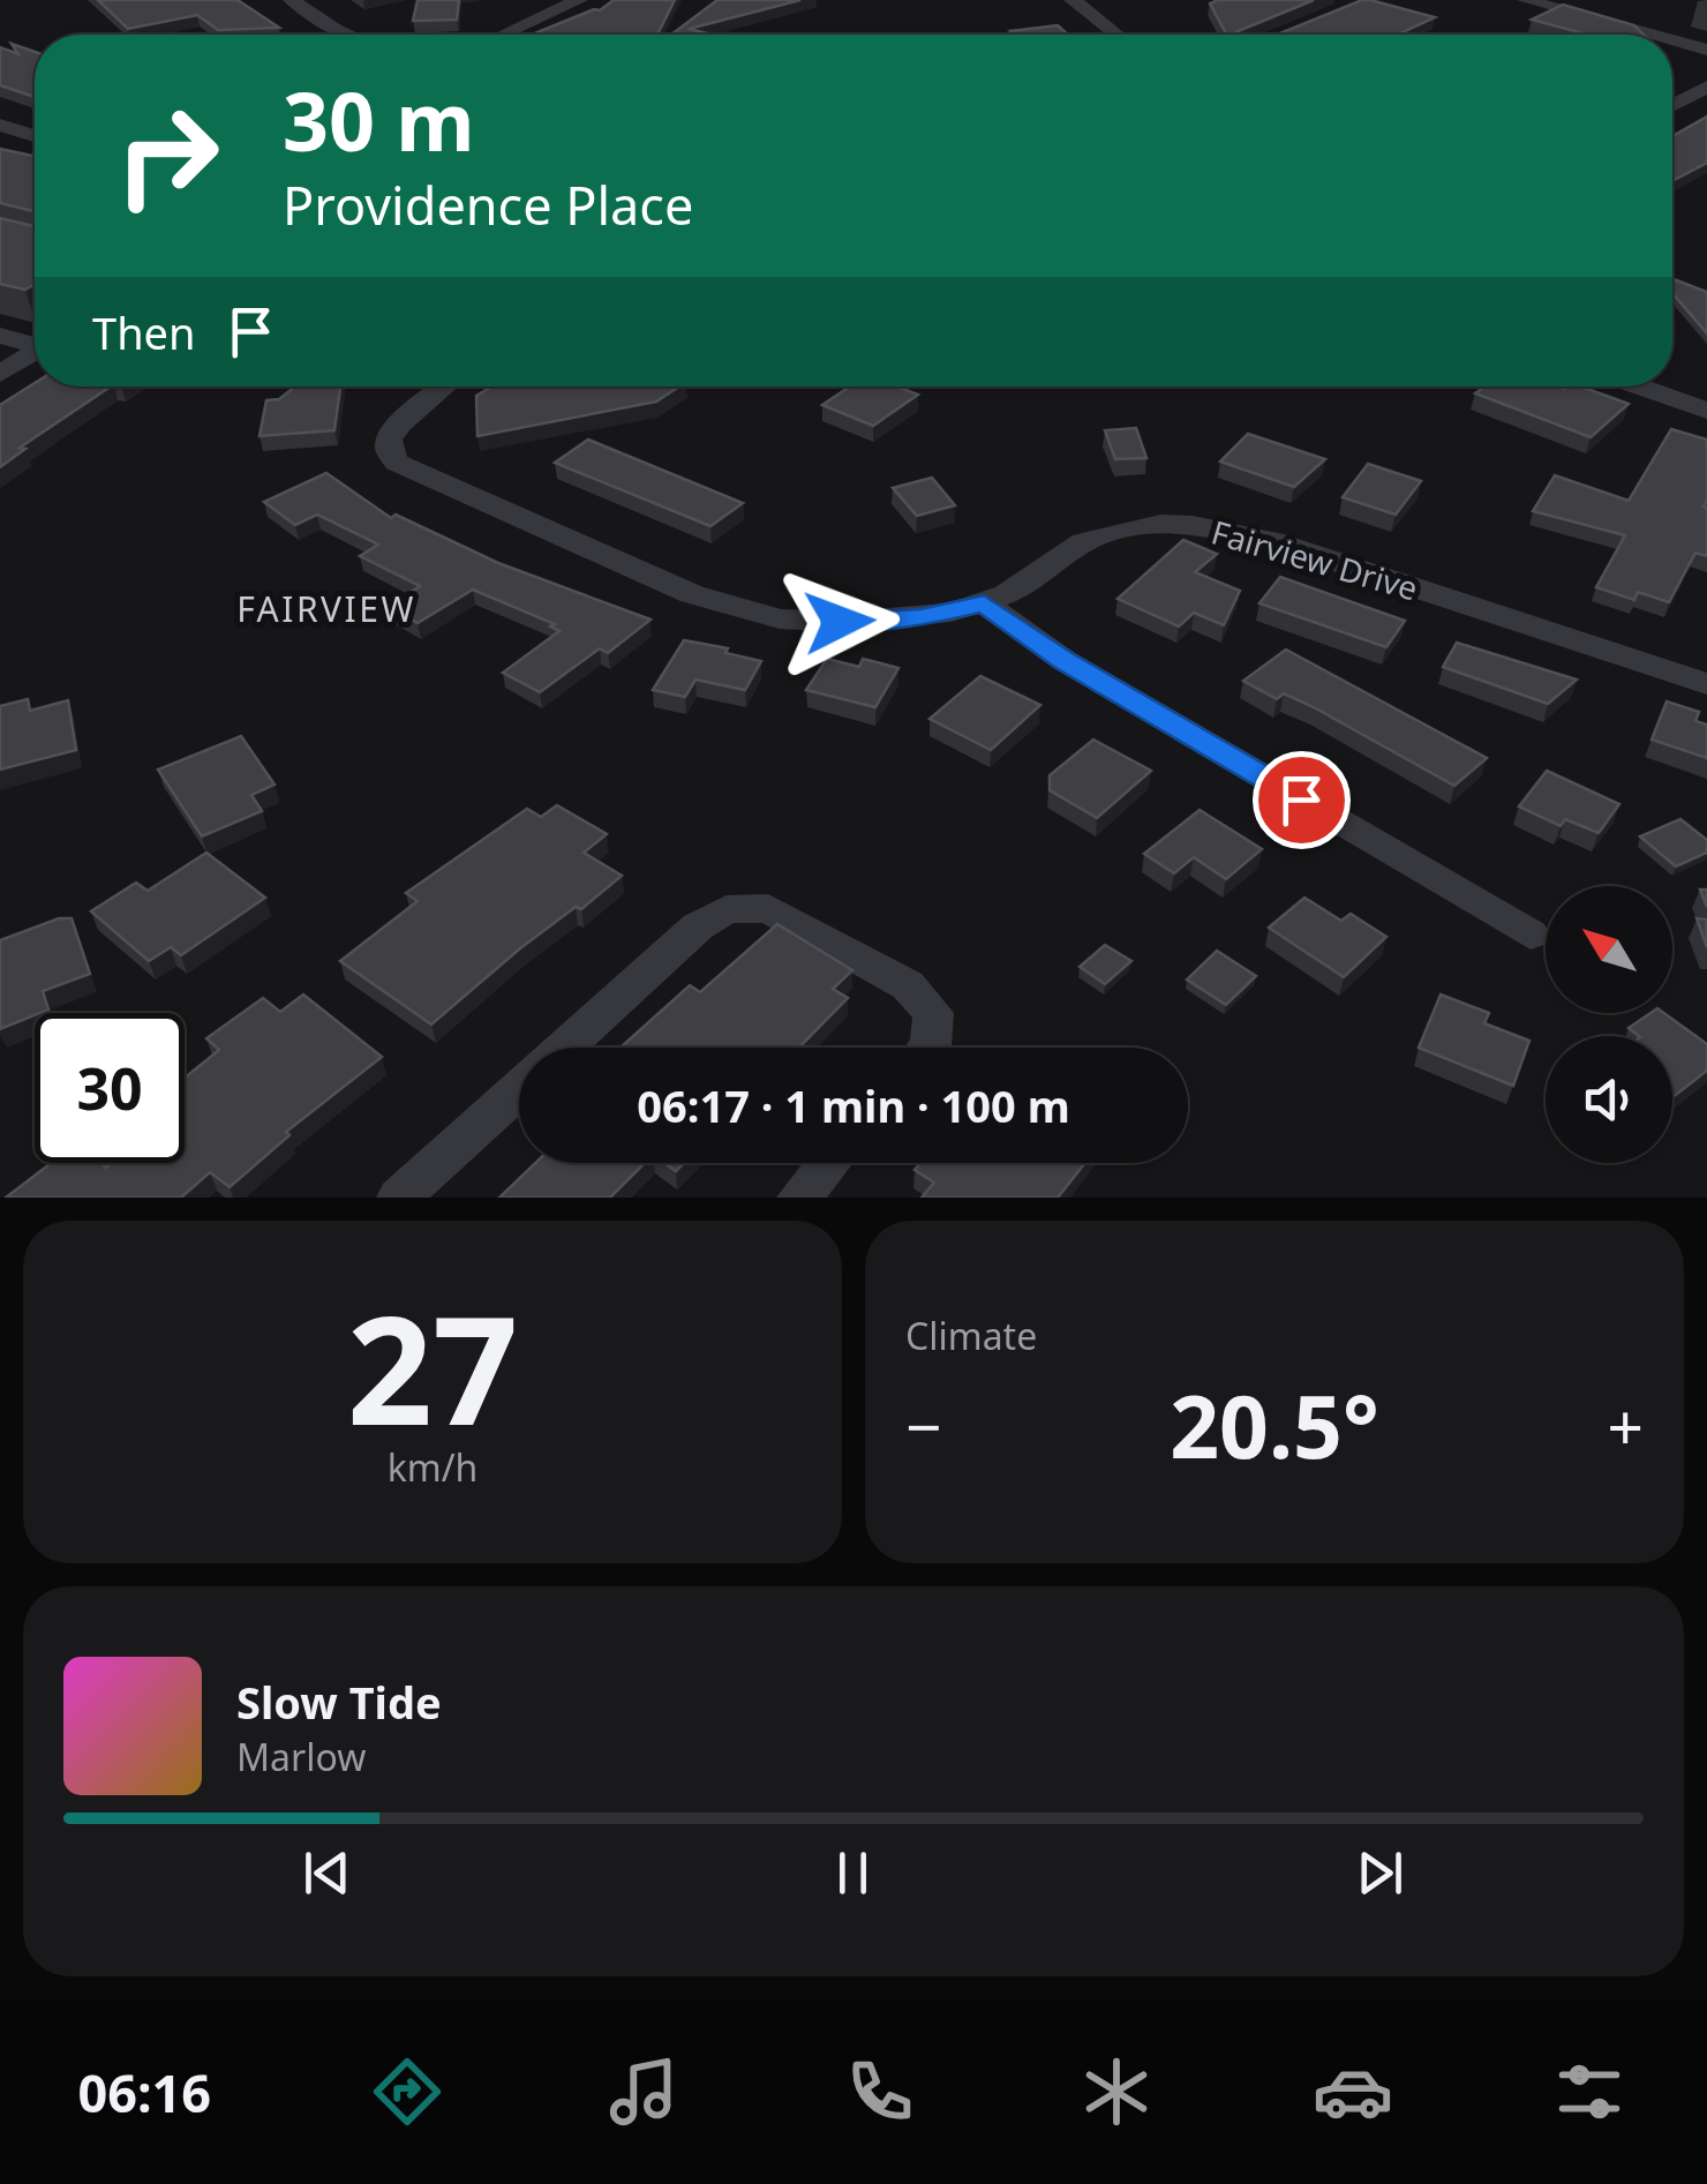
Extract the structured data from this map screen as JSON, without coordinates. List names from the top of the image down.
{
  "streets": {
    "street": ["Fairview Drive"]
  },
  "districts": ["FAIRVIEW"],
  "north": "top left",
  "page": {
    "turn": ["30 m", "Providence Place"],
    "then": "Then",
    "limit": "30",
    "trip": "06:17 · 1 min · 100 m",
    "tile": [
      ["27", "km/h"],
      "Climate"
    ],
    "heat": ["−", "20.5°", "+"],
    "song": ["Slow Tide", "Marlow"],
    "tabs": "06:16"
  }
}
